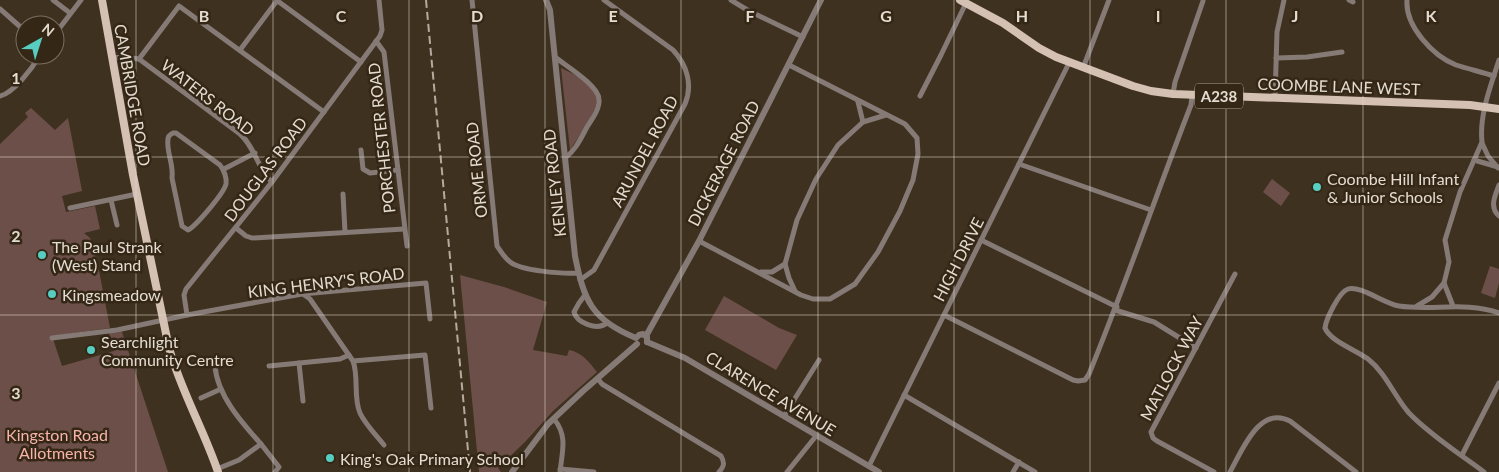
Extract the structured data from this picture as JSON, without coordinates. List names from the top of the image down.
{
  "streets": {
    "main road": ["COOMBE LANE WEST", "CAMBRIDGE ROAD", "A238"],
    "street": [
      "WATERS ROAD",
      "PORCHESTER ROAD",
      "ARUNDEL ROAD",
      "DICKERAGE ROAD",
      "DOUGLAS ROAD",
      "ORME ROAD",
      "KENLEY ROAD",
      "HIGH DRIVE",
      "KING HENRY'S ROAD",
      "MATLOCK WAY",
      "CLARENCE AVENUE"
    ]
  },
  "crossings": [
    ["COOMBE LANE WEST", "HIGH DRIVE"],
    ["CAMBRIDGE ROAD", "WATERS ROAD"],
    ["CAMBRIDGE ROAD", "KING HENRY'S ROAD"],
    ["WATERS ROAD", "DOUGLAS ROAD"],
    ["PORCHESTER ROAD", "DOUGLAS ROAD"],
    ["ARUNDEL ROAD", "ORME ROAD"],
    ["ARUNDEL ROAD", "KENLEY ROAD"],
    ["DICKERAGE ROAD", "CLARENCE AVENUE"],
    ["DOUGLAS ROAD", "KING HENRY'S ROAD"],
    ["ORME ROAD", "KENLEY ROAD"],
    ["HIGH DRIVE", "CLARENCE AVENUE"]
  ],
  "parks": ["Kingston Road Allotments"],
  "places": [
    "Coombe Hill Infant & Junior Schools",
    "The Paul Strank (West) Stand",
    "Kingsmeadow",
    "Searchlight Community Centre",
    "King's Oak Primary School"
  ],
  "north": "top right",
  "grid": {
    "columns": [
      "B",
      "C",
      "D",
      "E",
      "F",
      "G",
      "H",
      "I",
      "J",
      "K"
    ],
    "rows": ["1", "2", "3"]
  }
}
